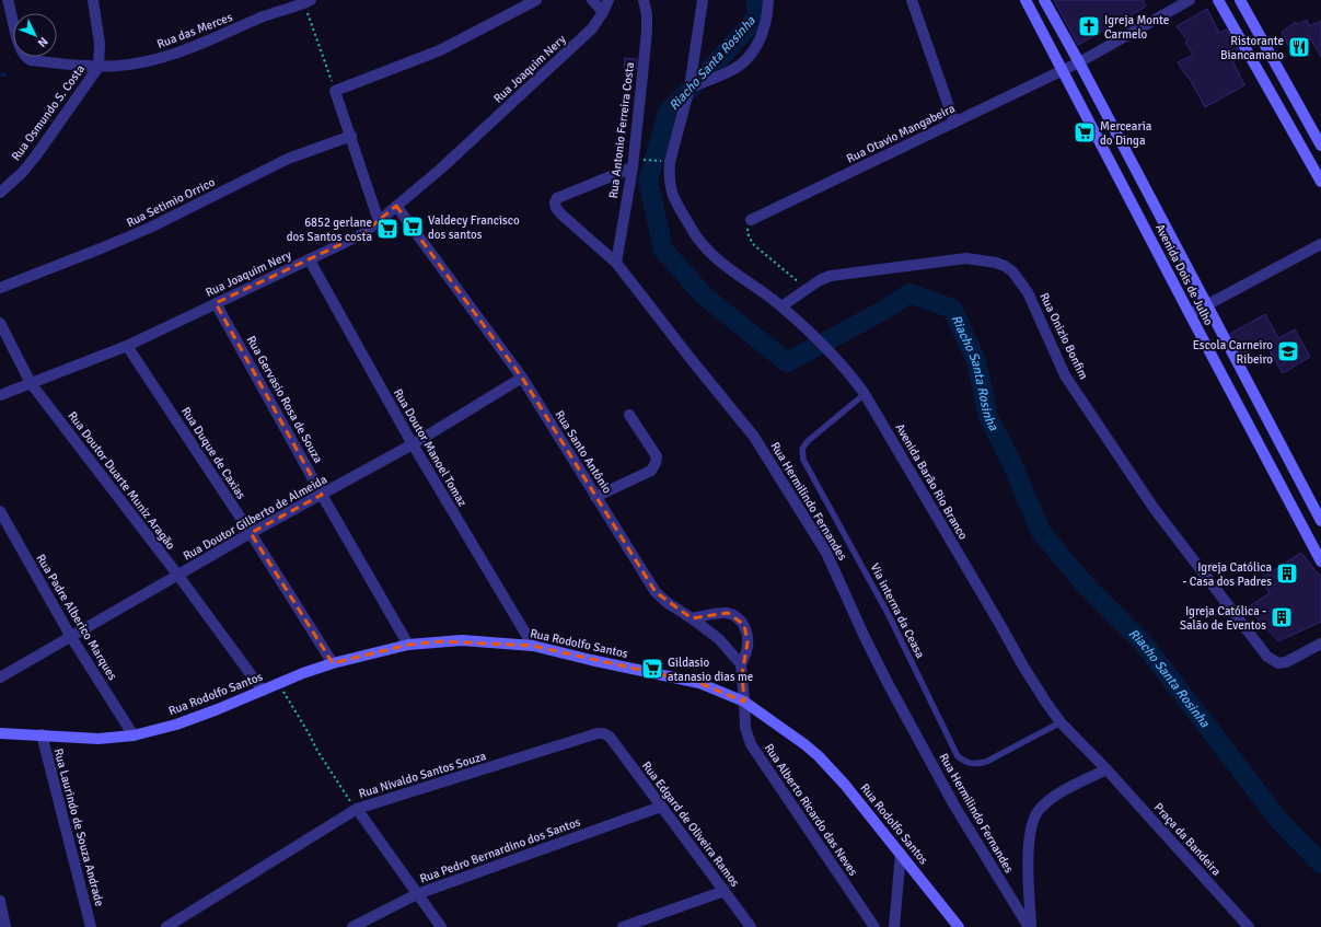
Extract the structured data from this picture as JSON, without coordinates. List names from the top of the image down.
{
  "streets": {
    "street": [
      "Rua das Merces",
      "Rua Joaquim Nery",
      "Rua Osmundo S. Costa",
      "Rua Antonio Ferreira Costa",
      "Rua Otavio Mangabeira",
      "Rua Setimio Orrico",
      "Avenida Dois de Julho",
      "Rua Onizio Bonfim",
      "Rua Gervasio Rosa de Souza",
      "Rua Doutor Manoel Tomaz",
      "Rua Santo Antônio",
      "Rua Duque de Caxias",
      "Rua Doutor Duarte Muniz Aragão",
      "Avenida Barão Rio Branco",
      "Rua Hermilindo Fernandes",
      "Rua Doutor Gilberto de Almeida",
      "Rua Padre Alberico Marques",
      "Rua Rodolfo Santos",
      "Rua Nivaldo Santos Souza",
      "Rua Alberto Ricardo das Neves",
      "Rua Edgard de Oliveira Ramos",
      "Rua Laurindo de Souza Andrade",
      "Praça da Bandeira",
      "Rua Pedro Bernardino dos Santos"
    ],
    "lane": ["Via interna da Ceasa"]
  },
  "crossings": [
    ["Rua das Merces", "Rua Osmundo S. Costa"],
    ["Rua Joaquim Nery", "Rua Gervasio Rosa de Souza"],
    ["Rua Joaquim Nery", "Rua Doutor Manoel Tomaz"],
    ["Rua Joaquim Nery", "Rua Santo Antônio"],
    ["Rua Joaquim Nery", "Rua Duque de Caxias"],
    ["Rua Joaquim Nery", "Rua Doutor Duarte Muniz Aragão"],
    ["Rua Antonio Ferreira Costa", "Rua Hermilindo Fernandes"],
    ["Rua Otavio Mangabeira", "Avenida Dois de Julho"],
    ["Rua Onizio Bonfim", "Avenida Barão Rio Branco"],
    ["Rua Gervasio Rosa de Souza", "Rua Doutor Gilberto de Almeida"],
    ["Rua Gervasio Rosa de Souza", "Rua Rodolfo Santos"],
    ["Rua Doutor Manoel Tomaz", "Rua Doutor Gilberto de Almeida"],
    ["Rua Doutor Manoel Tomaz", "Rua Rodolfo Santos"],
    ["Rua Santo Antônio", "Rua Doutor Gilberto de Almeida"],
    ["Rua Duque de Caxias", "Rua Doutor Gilberto de Almeida"],
    ["Rua Duque de Caxias", "Rua Rodolfo Santos"],
    ["Rua Doutor Duarte Muniz Aragão", "Rua Doutor Gilberto de Almeida"],
    ["Rua Doutor Duarte Muniz Aragão", "Rua Rodolfo Santos"],
    ["Avenida Barão Rio Branco", "Via interna da Ceasa"],
    ["Avenida Barão Rio Branco", "Praça da Bandeira"],
    ["Rua Doutor Gilberto de Almeida", "Rua Padre Alberico Marques"],
    ["Rua Padre Alberico Marques", "Rua Rodolfo Santos"],
    ["Rua Rodolfo Santos", "Rua Alberto Ricardo das Neves"],
    ["Rua Rodolfo Santos", "Rua Laurindo de Souza Andrade"],
    ["Rua Nivaldo Santos Souza", "Rua Edgard de Oliveira Ramos"],
    ["Rua Edgard de Oliveira Ramos", "Rua Pedro Bernardino dos Santos"]
  ],
  "water": ["Riacho Santa Rosinha"],
  "places": {
    "church": ["Igreja Monte Carmelo"],
    "restaurant": ["Ristorante Biancamano"],
    "supermarket": [
      "Mercearia do Dinga",
      "Valdecy Francisco dos santos",
      "6852 gerlane dos Santos costa",
      "Gildasio atanasio dias me"
    ],
    "school or university": ["Escola Carneiro Ribeiro"],
    "building": ["Igreja Católica - Casa dos Padres", "Igreja Católica - Salão de Eventos"]
  },
  "north": "bottom right"
}
